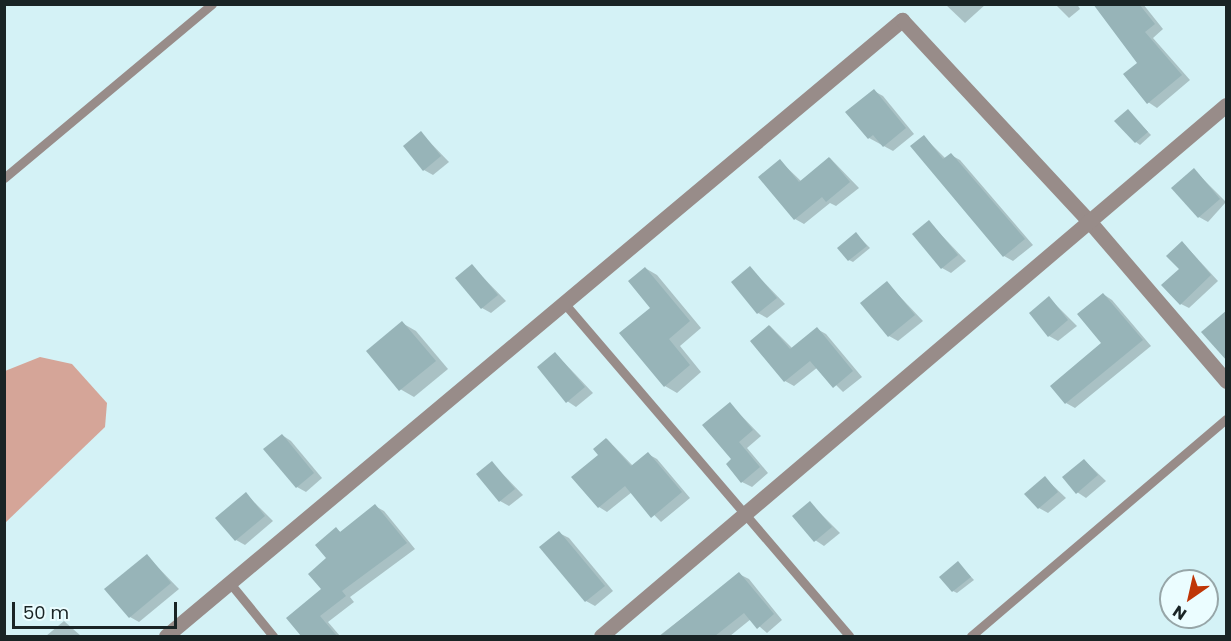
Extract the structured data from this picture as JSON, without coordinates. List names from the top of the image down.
{
  "scale_bar": "50 m",
  "north": "bottom left"
}
